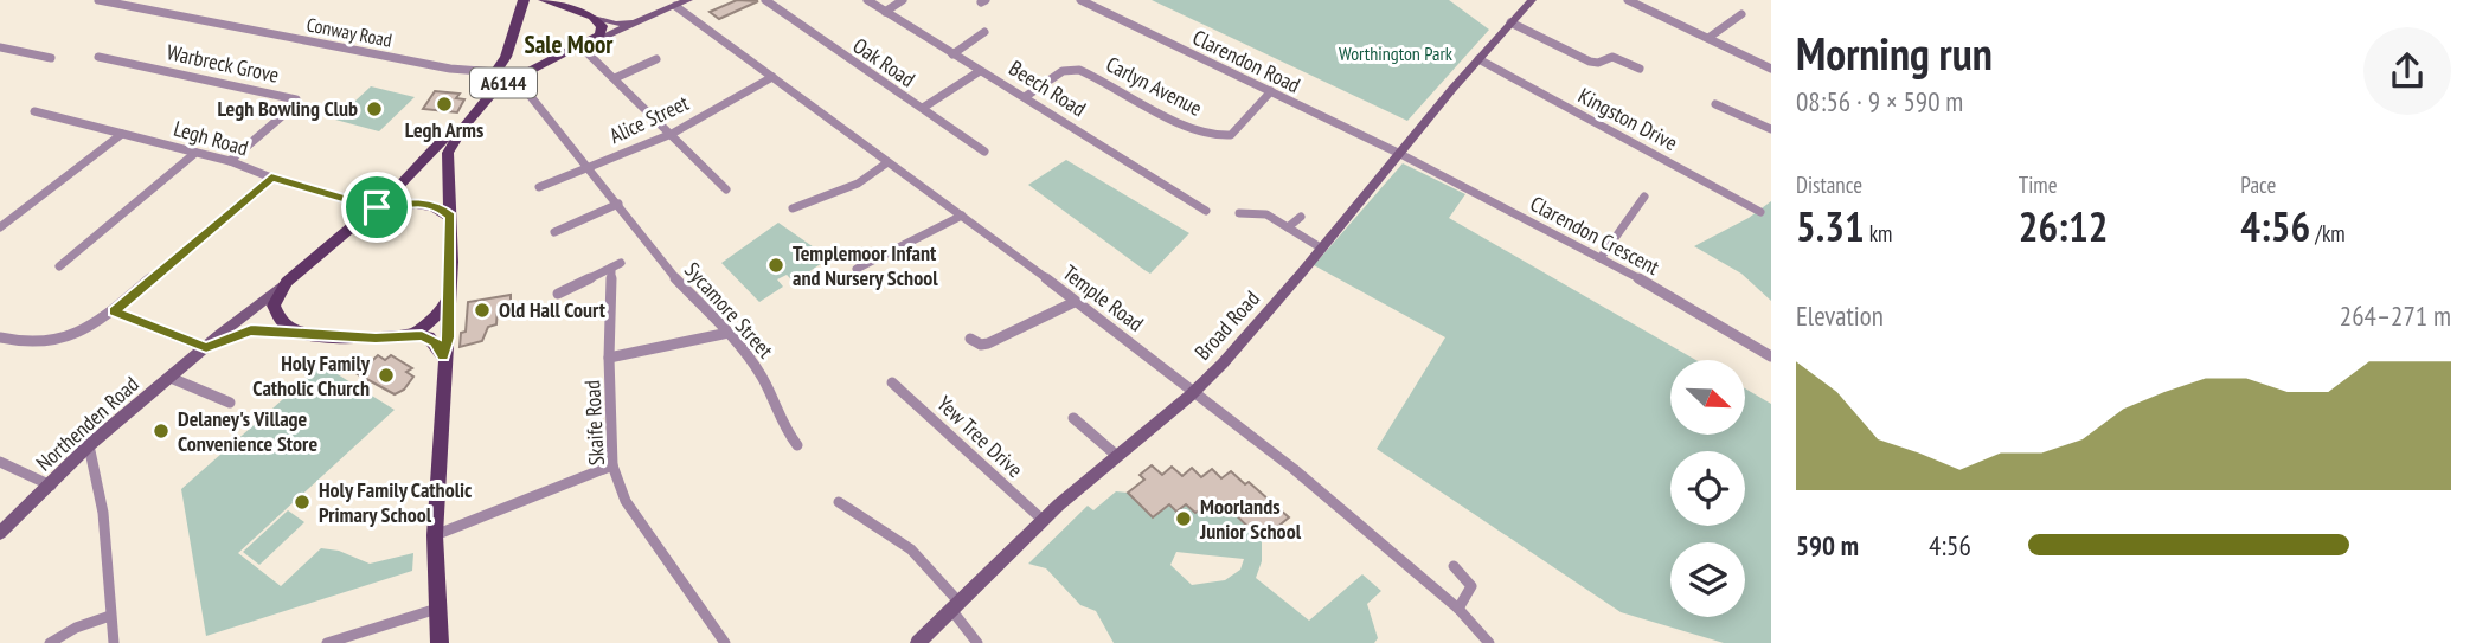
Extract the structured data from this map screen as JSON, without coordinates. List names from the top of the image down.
{
  "streets": {
    "main road": ["A6144", "Northenden Road"],
    "street": [
      "Conway Road",
      "Clarendon Road",
      "Oak Road",
      "Warbreck Grove",
      "Carlyn Avenue",
      "Beech Road",
      "Alice Street",
      "Kingston Drive",
      "Legh Road",
      "Clarendon Crescent",
      "Temple Road",
      "Sycamore Street",
      "Broad Road",
      "Skaife Road",
      "Yew Tree Drive"
    ]
  },
  "crossings": [
    ["Conway Road", "A6144"],
    ["Conway Road", "Northenden Road"],
    ["Clarendon Road", "Carlyn Avenue"],
    ["Clarendon Road", "Clarendon Crescent"],
    ["Clarendon Road", "Broad Road"],
    ["Warbreck Grove", "Legh Road"],
    ["A6144", "Legh Road"],
    ["A6144", "Sycamore Street"],
    ["A6144", "Northenden Road"],
    ["Carlyn Avenue", "Beech Road"],
    ["Alice Street", "Temple Road"],
    ["Alice Street", "Sycamore Street"],
    ["Kingston Drive", "Broad Road"],
    ["Legh Road", "Northenden Road"],
    ["Clarendon Crescent", "Broad Road"],
    ["Temple Road", "Broad Road"],
    ["Broad Road", "Yew Tree Drive"]
  ],
  "districts": ["Sale Moor"],
  "parks": ["Worthington Park"],
  "places": [
    "Legh Arms",
    "Legh Bowling Club",
    "Templemoor Infant and Nursery School",
    "Old Hall Court",
    "Holy Family Catholic Church",
    "Delaney's Village Convenience Store",
    "Holy Family Catholic Primary School",
    "Moorlands Junior School"
  ],
  "north": "bottom right",
  "page": {
    "heading": ["Morning run", "08:56 · 9 × 590 m"],
    "stats": [
      ["Distance", "5.31 km"],
      ["Time", "26:12"],
      ["Pace", "4:56 /km"]
    ],
    "chart": ["Elevation", "264–271 m"],
    "list": [
      {
        "name": "590 m",
        "note": "4:56"
      }
    ]
  }
}
